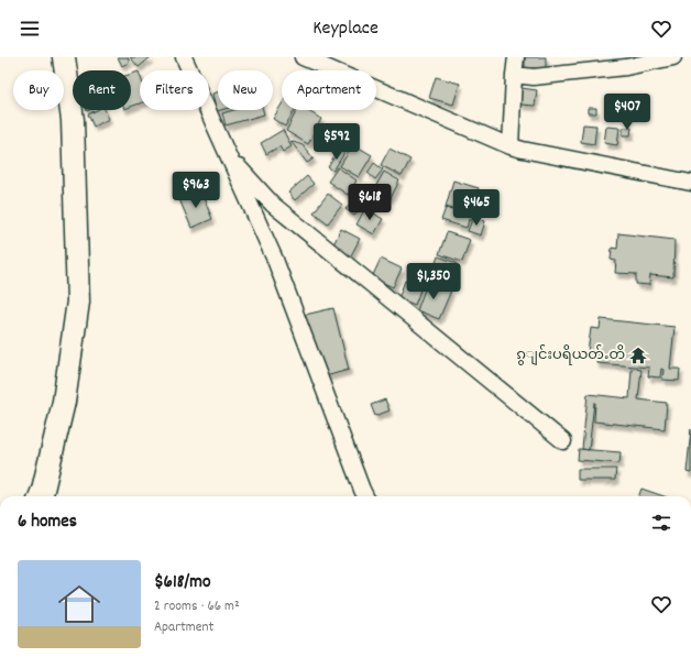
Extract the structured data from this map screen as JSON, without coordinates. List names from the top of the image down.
{
  "places": {
    "temple": ["ၵွျင်းပရိယတ်ႉတိ"]
  },
  "page": {
    "header": "Keyplace",
    "chip": [
      "Buy",
      "Rent",
      "Filters",
      "New",
      "Apartment"
    ],
    "price": [
      "$407",
      "$592",
      "$963",
      "$618",
      "$465",
      "$1,350"
    ],
    "heading": "6 homes",
    "list": [
      {
        "name": "$618/mo",
        "note": "2 rooms · 66 m² · Apartment"
      }
    ]
  }
}
